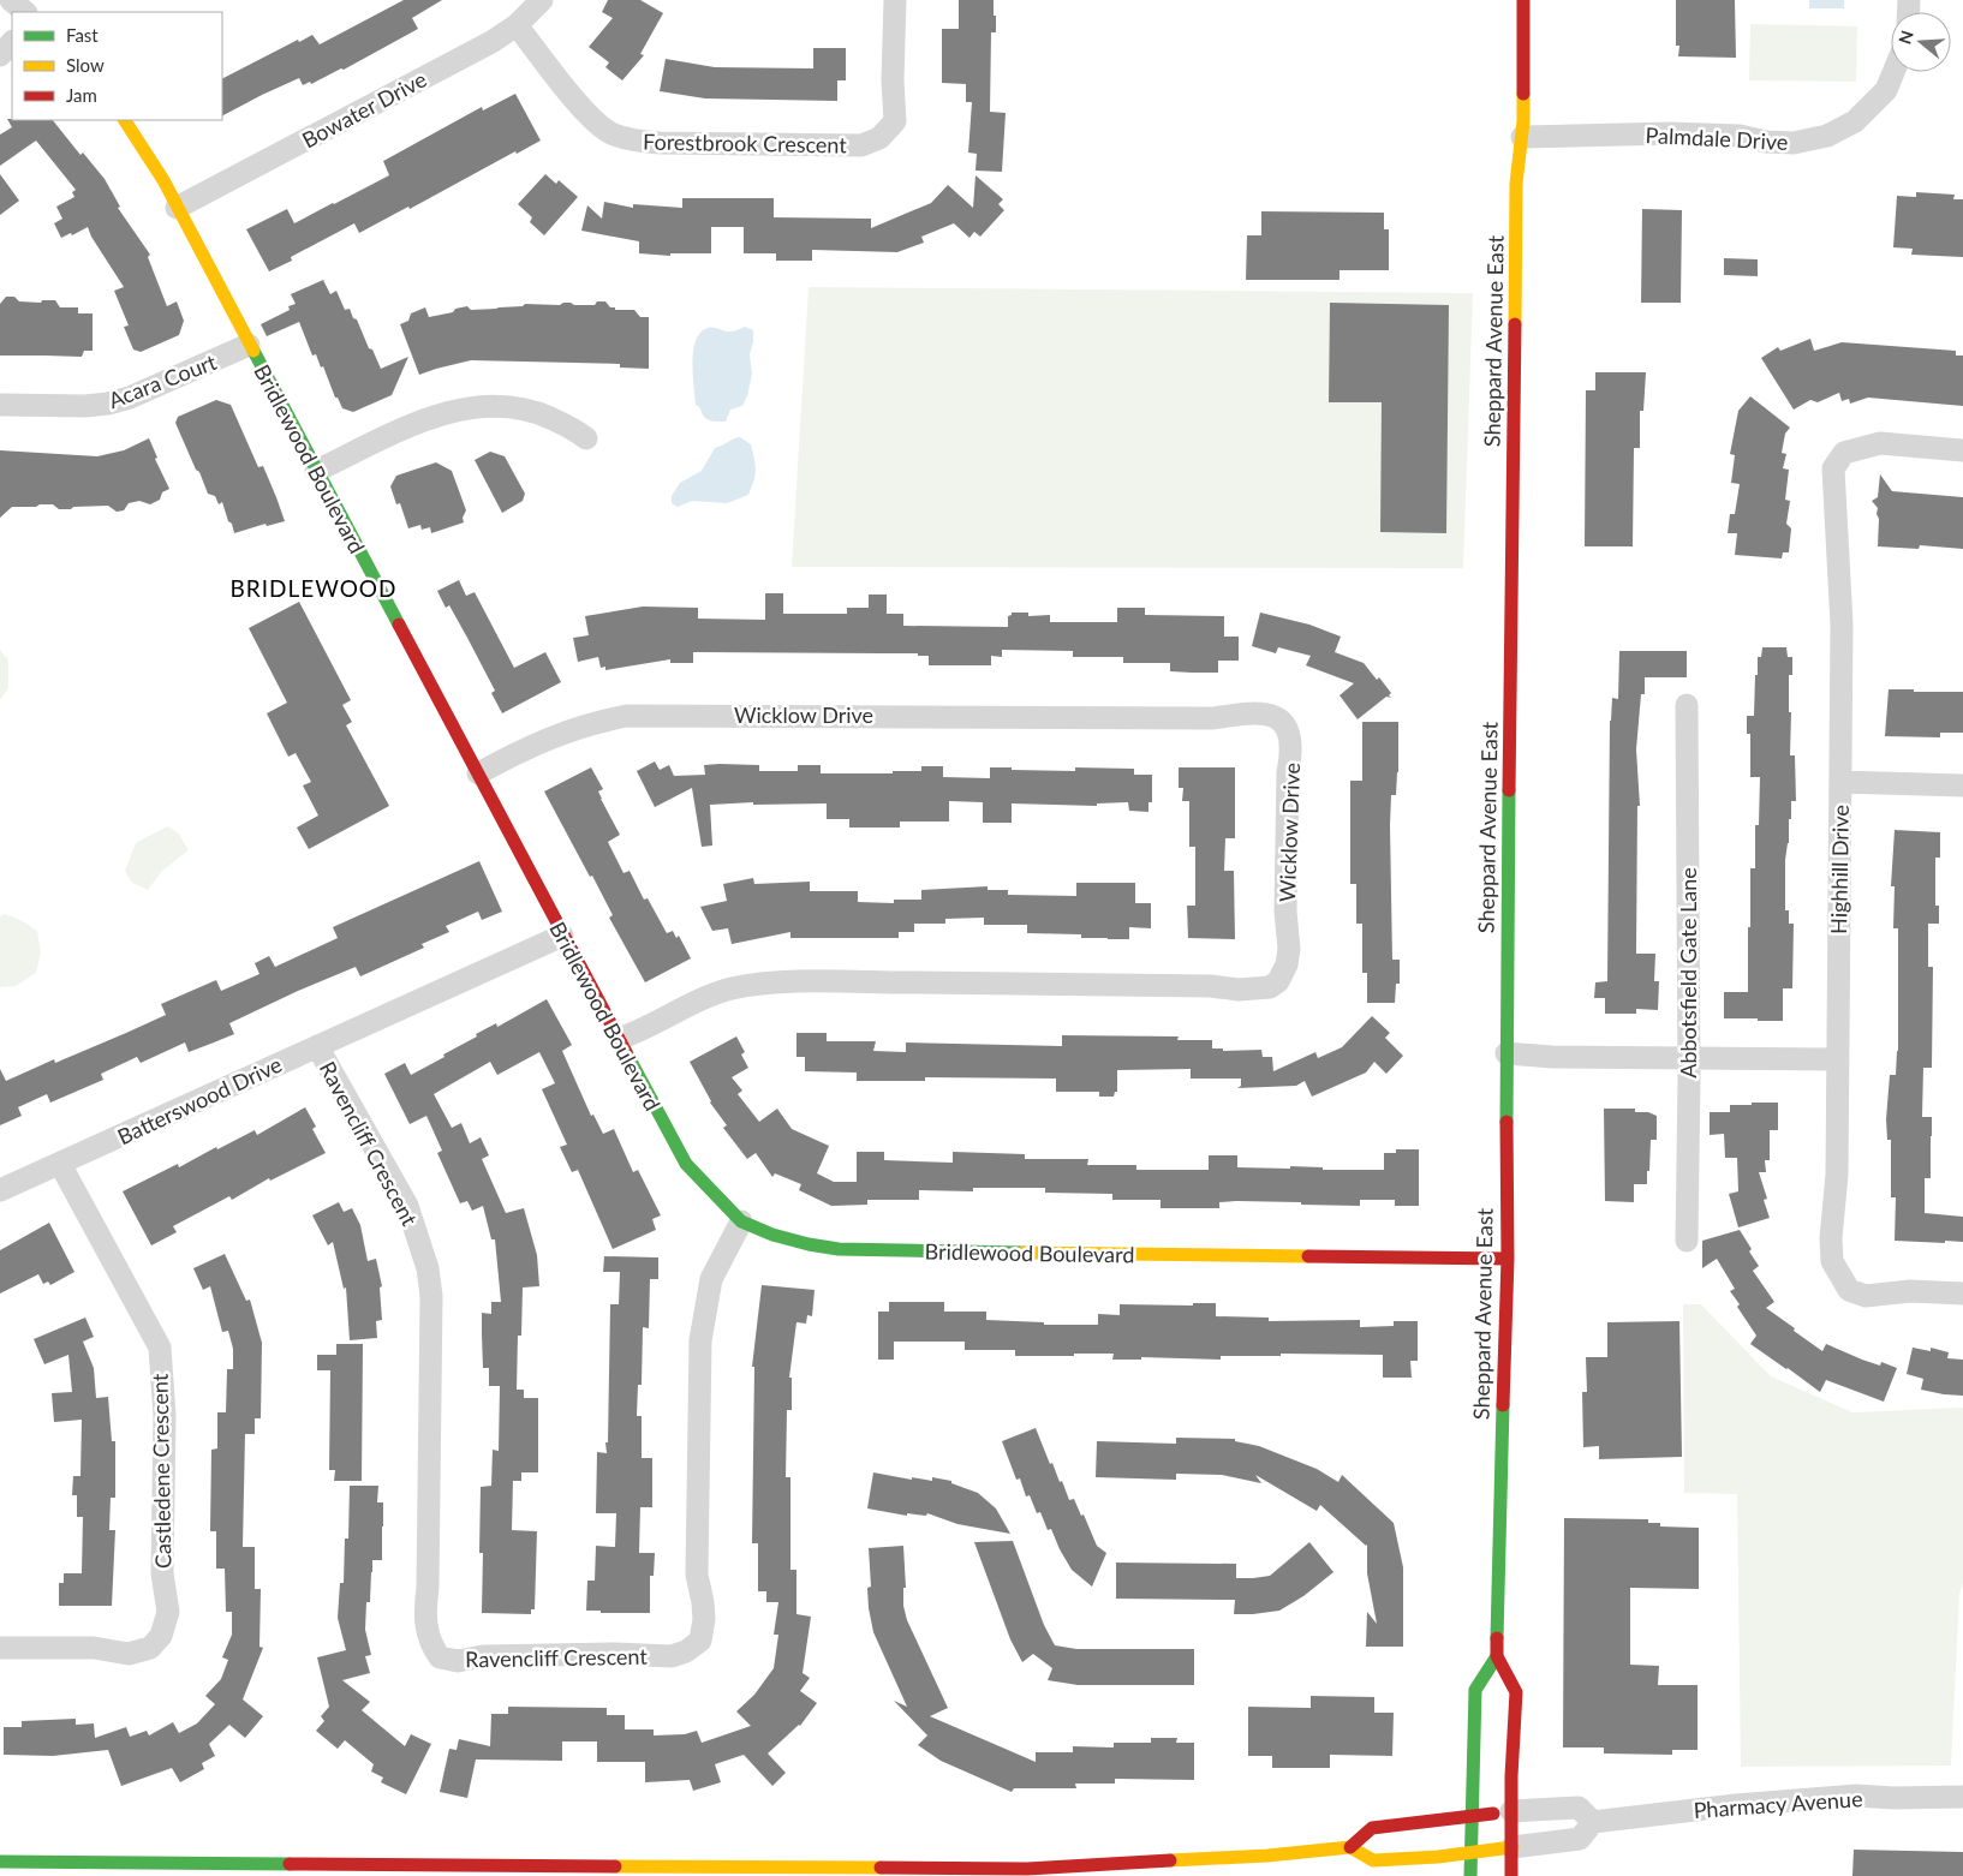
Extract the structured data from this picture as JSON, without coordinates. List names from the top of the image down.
{
  "streets": {
    "street": [
      "Bowater Drive",
      "Palmdale Drive",
      "Forestbrook Crescent",
      "Sheppard Avenue East",
      "Acara Court",
      "Bridlewood Boulevard",
      "Wicklow Drive",
      "Highhill Drive",
      "Abbotsfield Gate Lane",
      "Batterswood Drive",
      "Ravencliff Crescent",
      "Castledene Crescent",
      "Pharmacy Avenue"
    ]
  },
  "crossings": [
    ["Bowater Drive", "Forestbrook Crescent"],
    ["Bowater Drive", "Bridlewood Boulevard"],
    ["Palmdale Drive", "Sheppard Avenue East"],
    ["Sheppard Avenue East", "Bridlewood Boulevard"],
    ["Acara Court", "Bridlewood Boulevard"],
    ["Bridlewood Boulevard", "Wicklow Drive"],
    ["Bridlewood Boulevard", "Batterswood Drive"],
    ["Bridlewood Boulevard", "Ravencliff Crescent"],
    ["Batterswood Drive", "Ravencliff Crescent"],
    ["Batterswood Drive", "Castledene Crescent"]
  ],
  "districts": ["BRIDLEWOOD"],
  "legend": ["Fast", "Slow", "Jam"],
  "north": "left"
}
